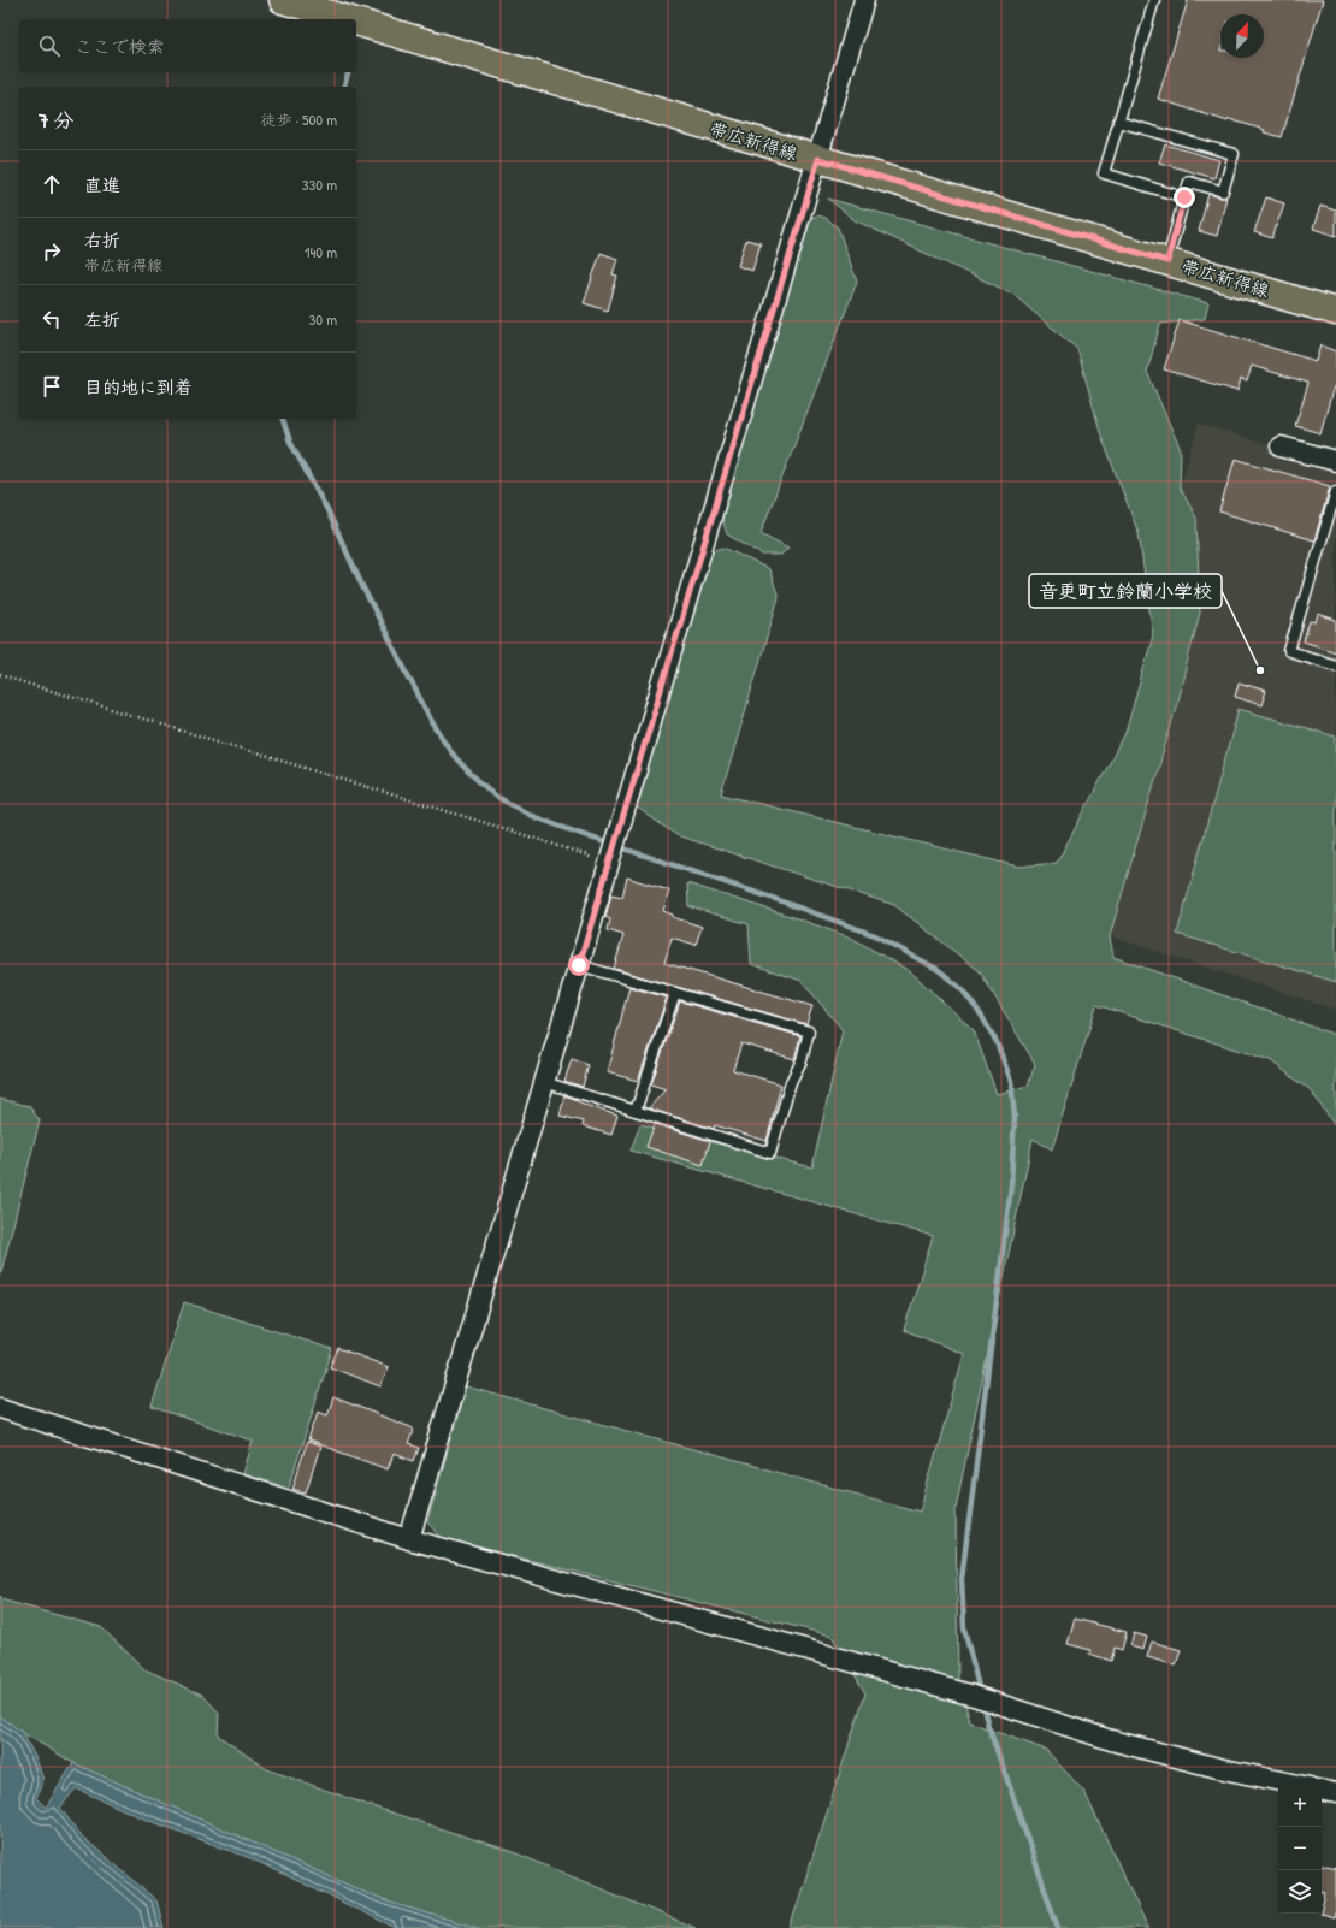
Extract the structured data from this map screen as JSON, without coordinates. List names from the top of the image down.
{
  "streets": {
    "main road": ["帯広新得線"]
  },
  "places": ["音更町立鈴蘭小学校"],
  "north": "top",
  "page": {
    "search": "ここで検索",
    "heading": ["7 分", "徒歩 · 500 m"],
    "list": [
      ["直進", "330 m"],
      ["右折", "帯広新得線", "140 m"],
      ["左折", "30 m"],
      "目的地に到着"
    ],
    "map_buttons": ["+", "−"]
  }
}
